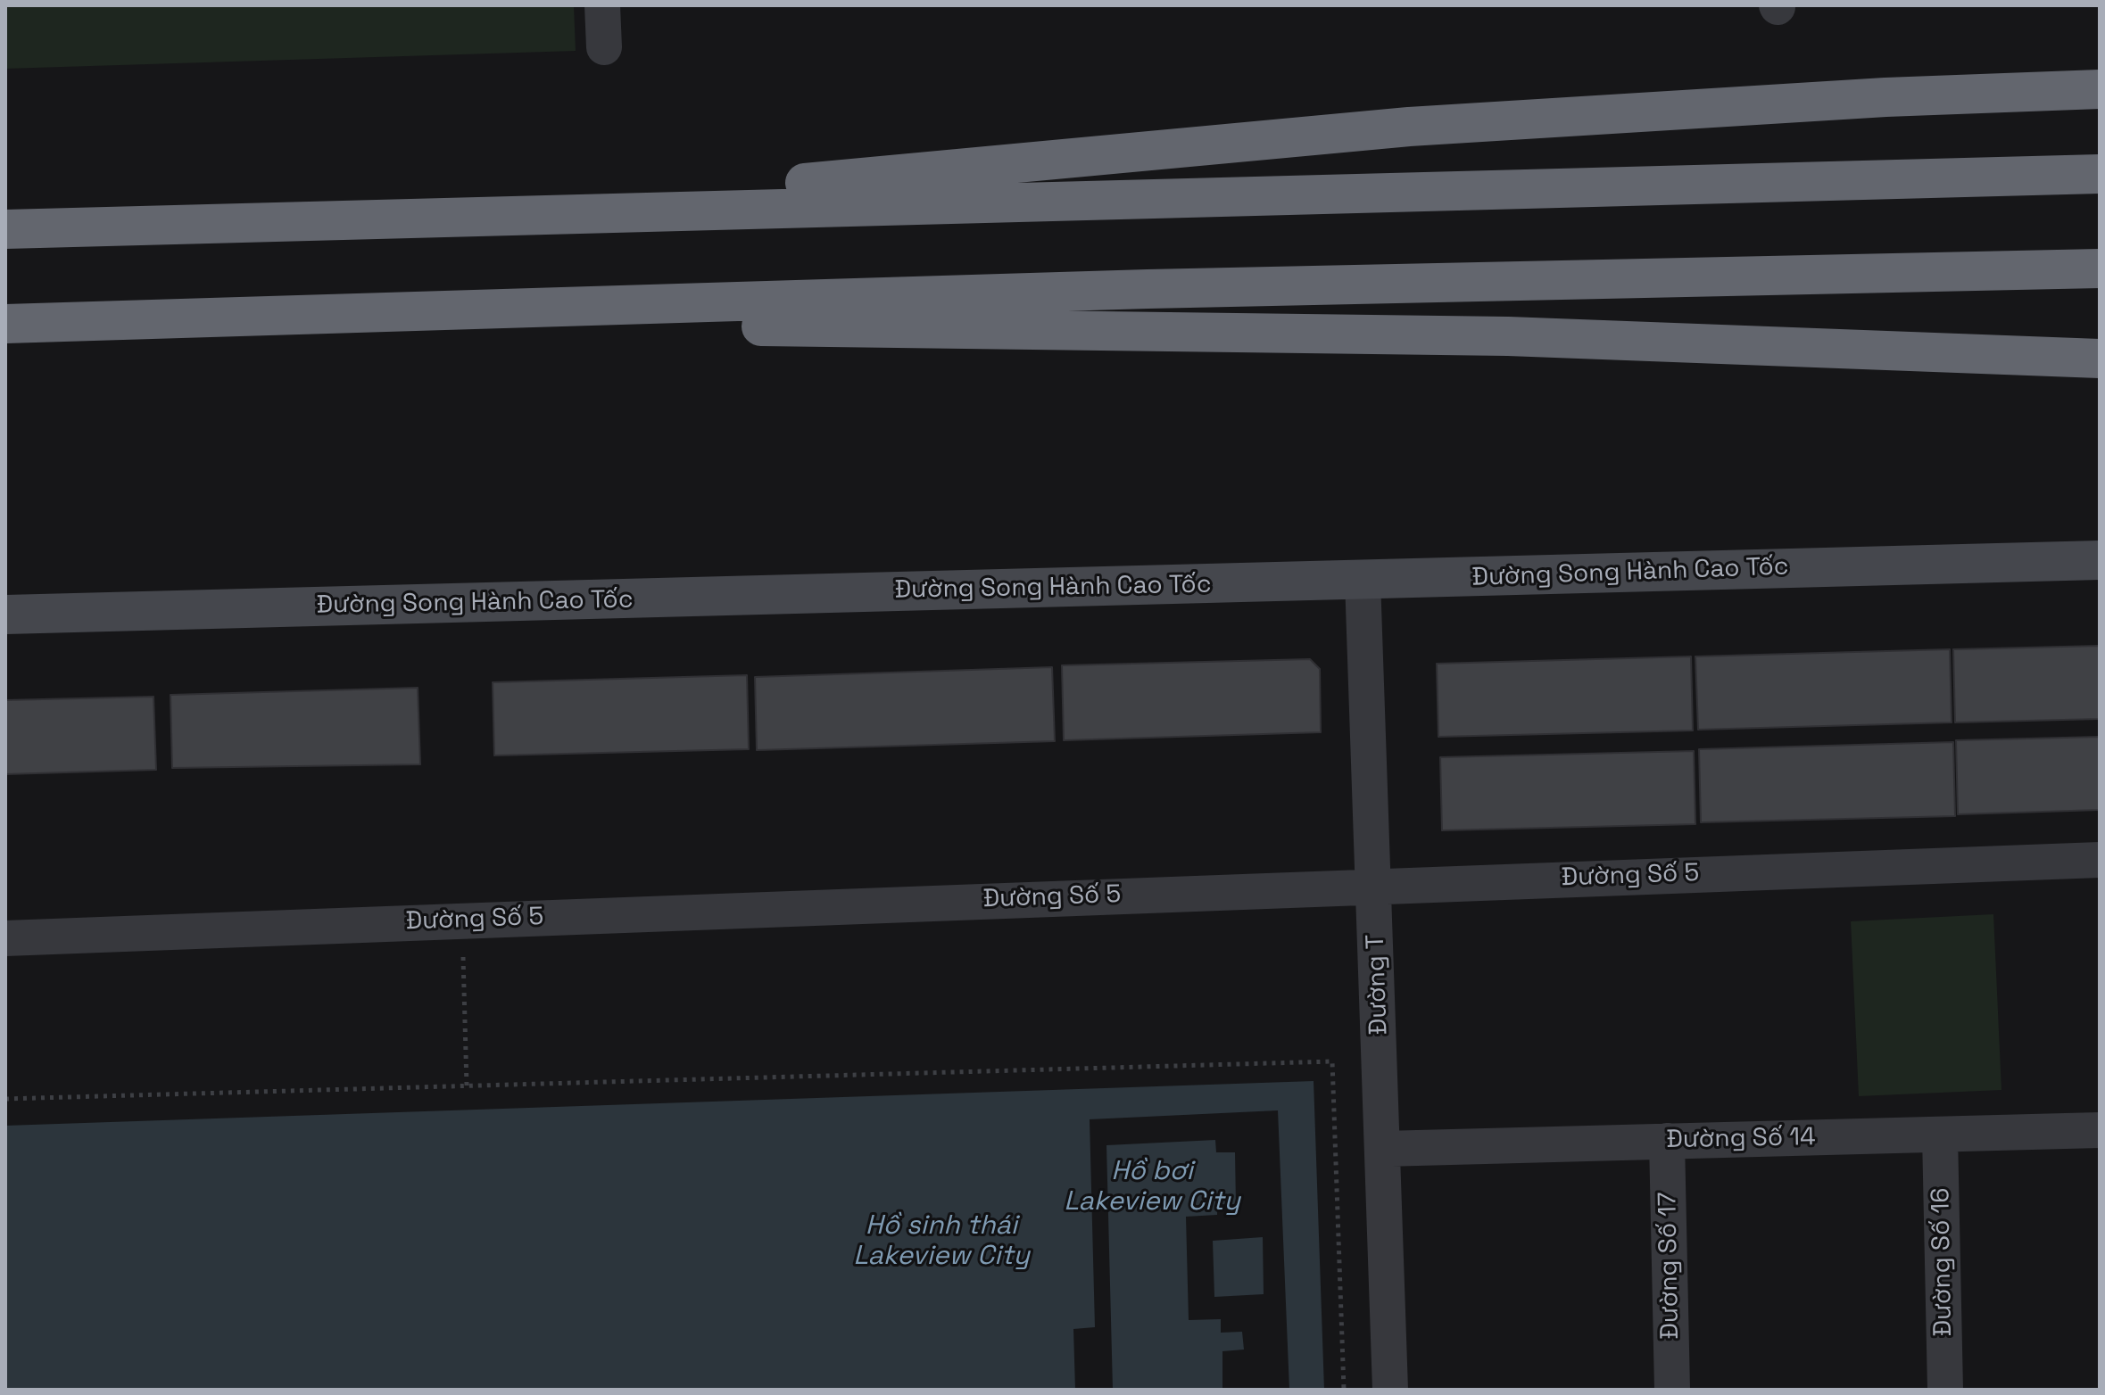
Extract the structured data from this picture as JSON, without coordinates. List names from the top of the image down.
{
  "streets": {
    "main road": ["Đường Song Hành Cao Tốc"],
    "street": [
      "Đường Số 5",
      "Đường T",
      "Đường Số 14",
      "Đường Số 16",
      "Đường Số 17"
    ]
  },
  "crossings": [
    ["Đường Song Hành Cao Tốc", "Đường T"],
    ["Đường Số 5", "Đường T"],
    ["Đường T", "Đường Số 14"],
    ["Đường Số 14", "Đường Số 16"],
    ["Đường Số 14", "Đường Số 17"]
  ],
  "water": ["Hồ bơi Lakeview City", "Hồ sinh thái Lakeview City"]
}
